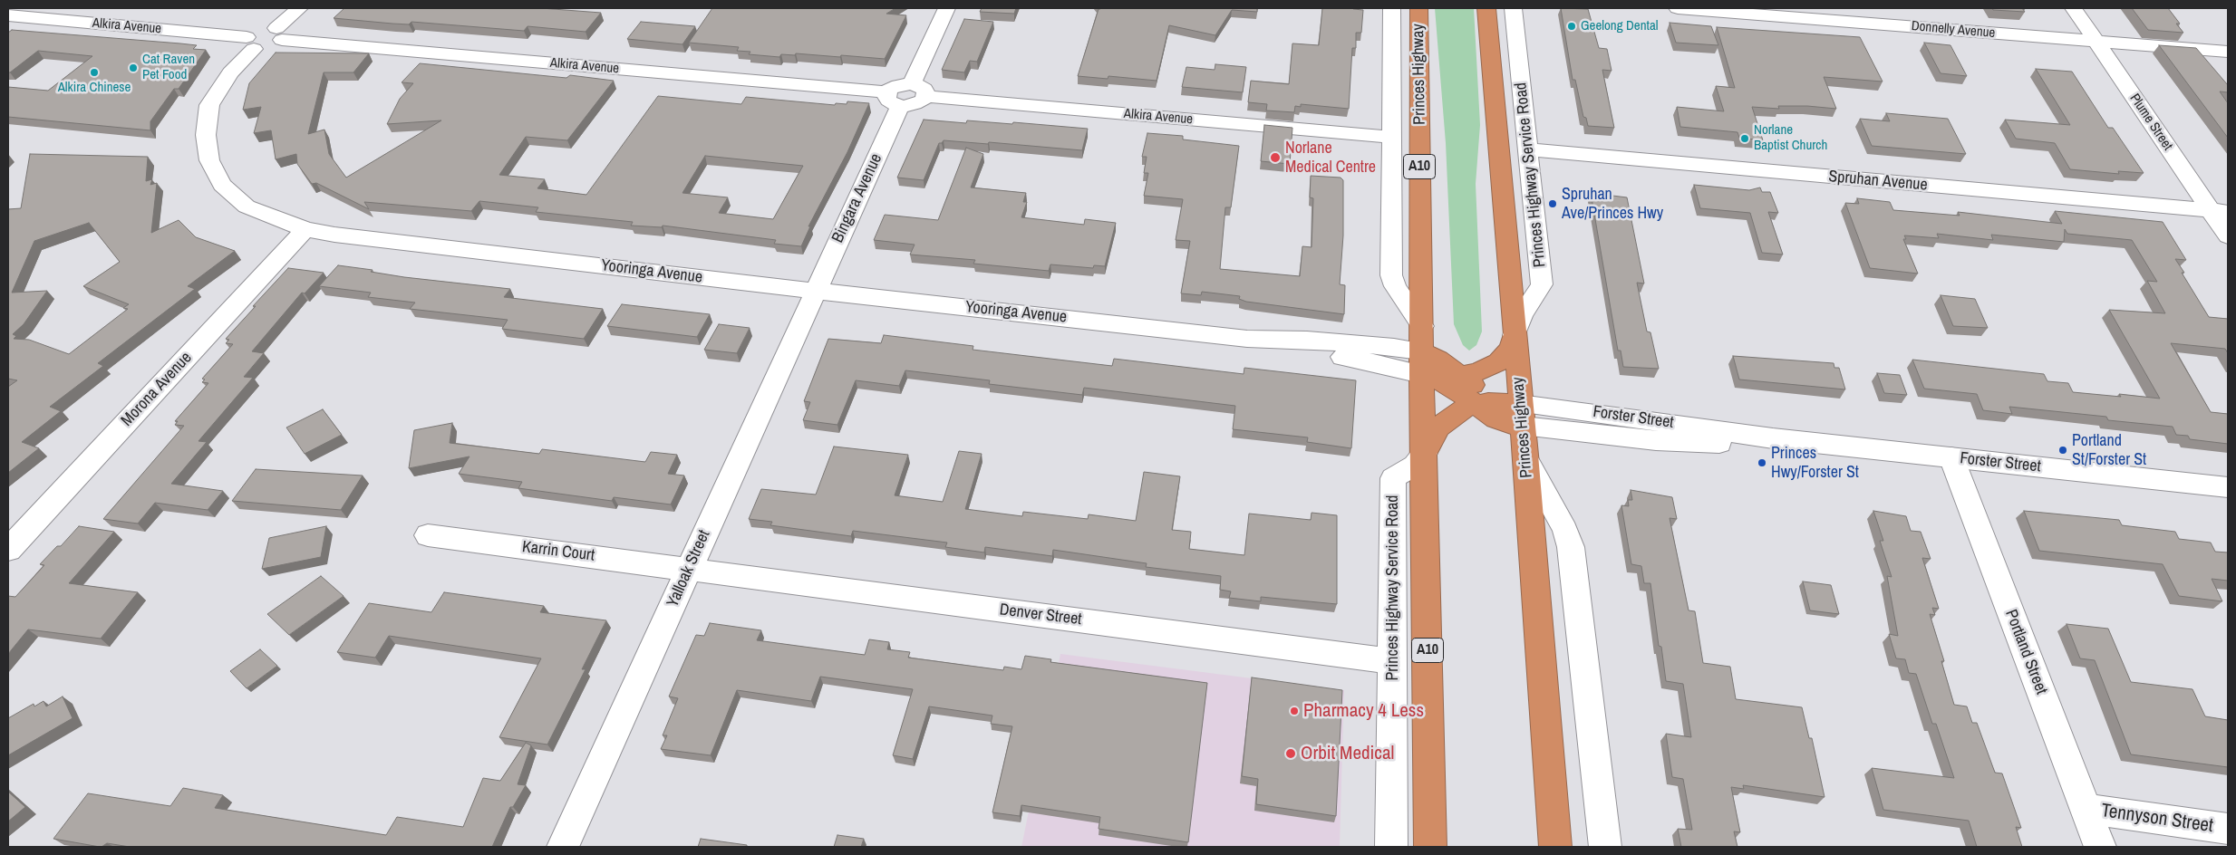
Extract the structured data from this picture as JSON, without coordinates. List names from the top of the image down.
{
  "streets": {
    "highway": ["Princes Highway", "A10"],
    "street": [
      "Alkira Avenue",
      "Donnelly Avenue",
      "Plume Street",
      "Princes Highway Service Road",
      "Spruhan Avenue",
      "Bingara Avenue",
      "Yooringa Avenue",
      "Morona Avenue",
      "Forster Street",
      "Karrin Court",
      "Yalloak Street",
      "Denver Street",
      "Portland Street",
      "Tennyson Street"
    ]
  },
  "crossings": [
    ["Alkira Avenue", "Bingara Avenue"],
    ["Alkira Avenue", "Yooringa Avenue"],
    ["Donnelly Avenue", "Plume Street"],
    ["Princes Highway", "Princes Highway Service Road"],
    ["Princes Highway", "Yooringa Avenue"],
    ["Princes Highway", "Forster Street"],
    ["Plume Street", "Spruhan Avenue"],
    ["Princes Highway Service Road", "Spruhan Avenue"],
    ["Princes Highway Service Road", "Denver Street"],
    ["Bingara Avenue", "Yooringa Avenue"],
    ["Bingara Avenue", "Yalloak Street"],
    ["Yooringa Avenue", "Morona Avenue"],
    ["Yooringa Avenue", "Yalloak Street"],
    ["Forster Street", "Portland Street"],
    ["Karrin Court", "Yalloak Street"],
    ["Karrin Court", "Denver Street"],
    ["Yalloak Street", "Denver Street"],
    ["Portland Street", "Tennyson Street"]
  ],
  "places": [
    "Geelong Dental",
    "Cat Raven Pet Food",
    "Alkira Chinese",
    "Norlane Baptist Church",
    "Norlane Medical Centre",
    "Spruhan Ave/Princes Hwy",
    "Portland St/Forster St",
    "Princes Hwy/Forster St",
    "Pharmacy 4 Less",
    "Orbit Medical"
  ]
}
